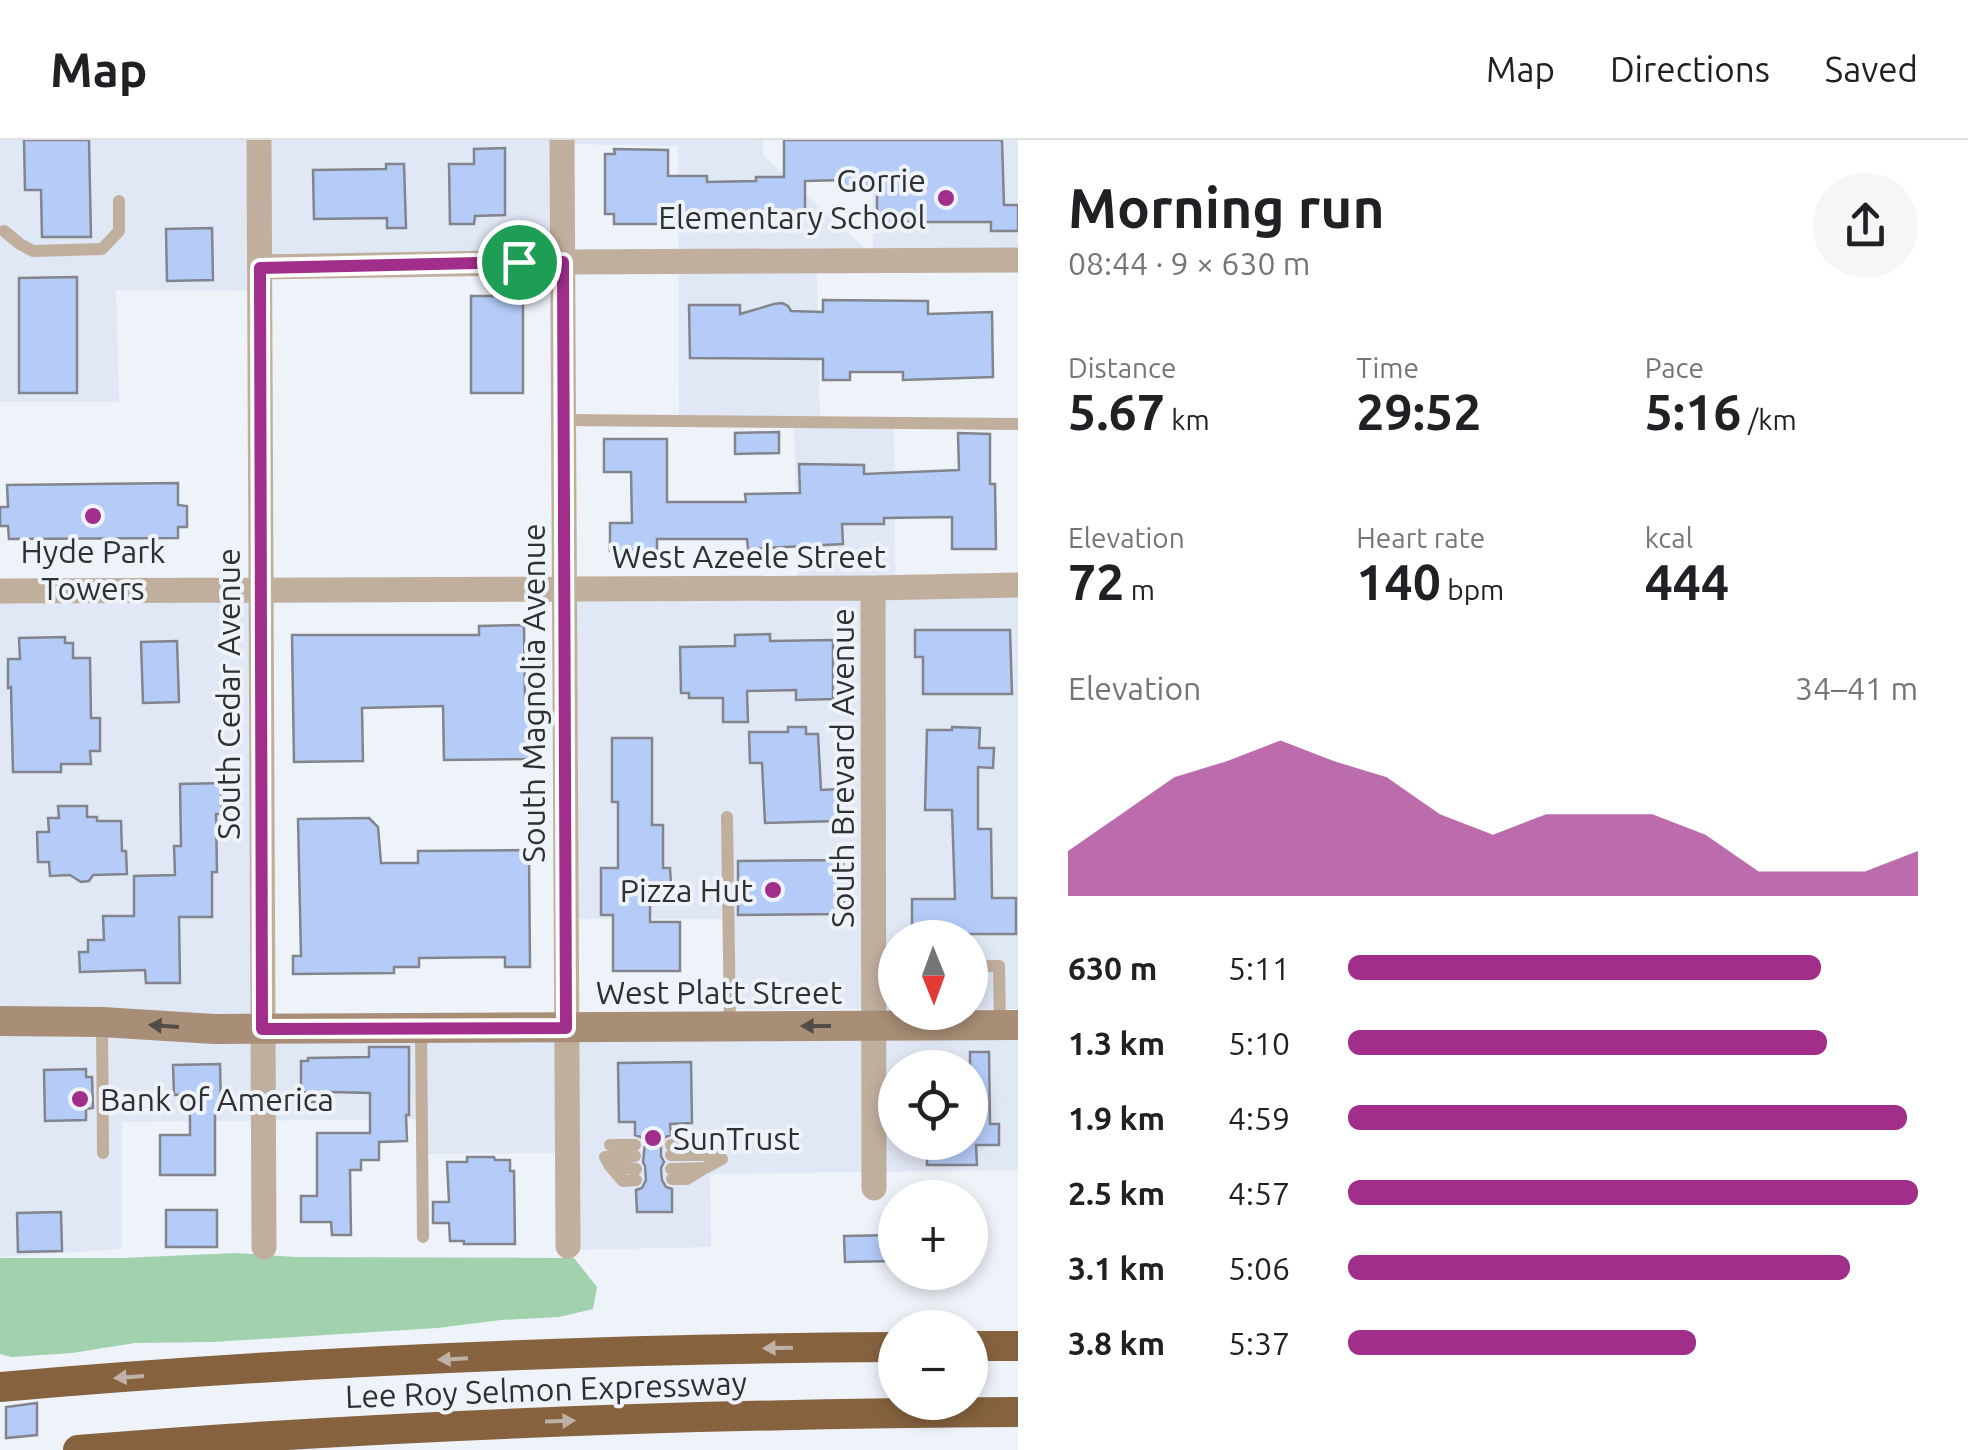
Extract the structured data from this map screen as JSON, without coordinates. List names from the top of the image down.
{
  "streets": {
    "highway": ["Lee Roy Selmon Expressway"],
    "main road": ["West Platt Street"],
    "street": [
      "West Azeele Street",
      "South Magnolia Avenue",
      "South Cedar Avenue",
      "South Brevard Avenue"
    ]
  },
  "crossings": [
    ["West Azeele Street", "South Magnolia Avenue"],
    ["West Azeele Street", "South Cedar Avenue"],
    ["West Azeele Street", "South Brevard Avenue"],
    ["South Magnolia Avenue", "West Platt Street"],
    ["South Cedar Avenue", "West Platt Street"],
    ["South Brevard Avenue", "West Platt Street"]
  ],
  "places": [
    "Gorrie Elementary School",
    "Hyde Park Towers",
    "Pizza Hut",
    "Bank of America",
    "SunTrust"
  ],
  "north": "bottom",
  "page": {
    "header": "Map",
    "nav": ["Map", "Directions", "Saved"],
    "heading": ["Morning run", "08:44 · 9 × 630 m"],
    "stats": [
      ["Distance", "5.67 km"],
      ["Time", "29:52"],
      ["Pace", "5:16 /km"],
      ["Elevation", "72 m"],
      ["Heart rate", "140 bpm"],
      ["kcal", "444"]
    ],
    "chart": ["Elevation", "34–41 m"],
    "map_buttons": ["+", "−"],
    "list": [
      {
        "name": "630 m",
        "note": "5:11"
      },
      {
        "name": "1.3 km",
        "note": "5:10"
      },
      {
        "name": "1.9 km",
        "note": "4:59"
      },
      {
        "name": "2.5 km",
        "note": "4:57"
      },
      {
        "name": "3.1 km",
        "note": "5:06"
      },
      {
        "name": "3.8 km",
        "note": "5:37"
      }
    ]
  }
}
